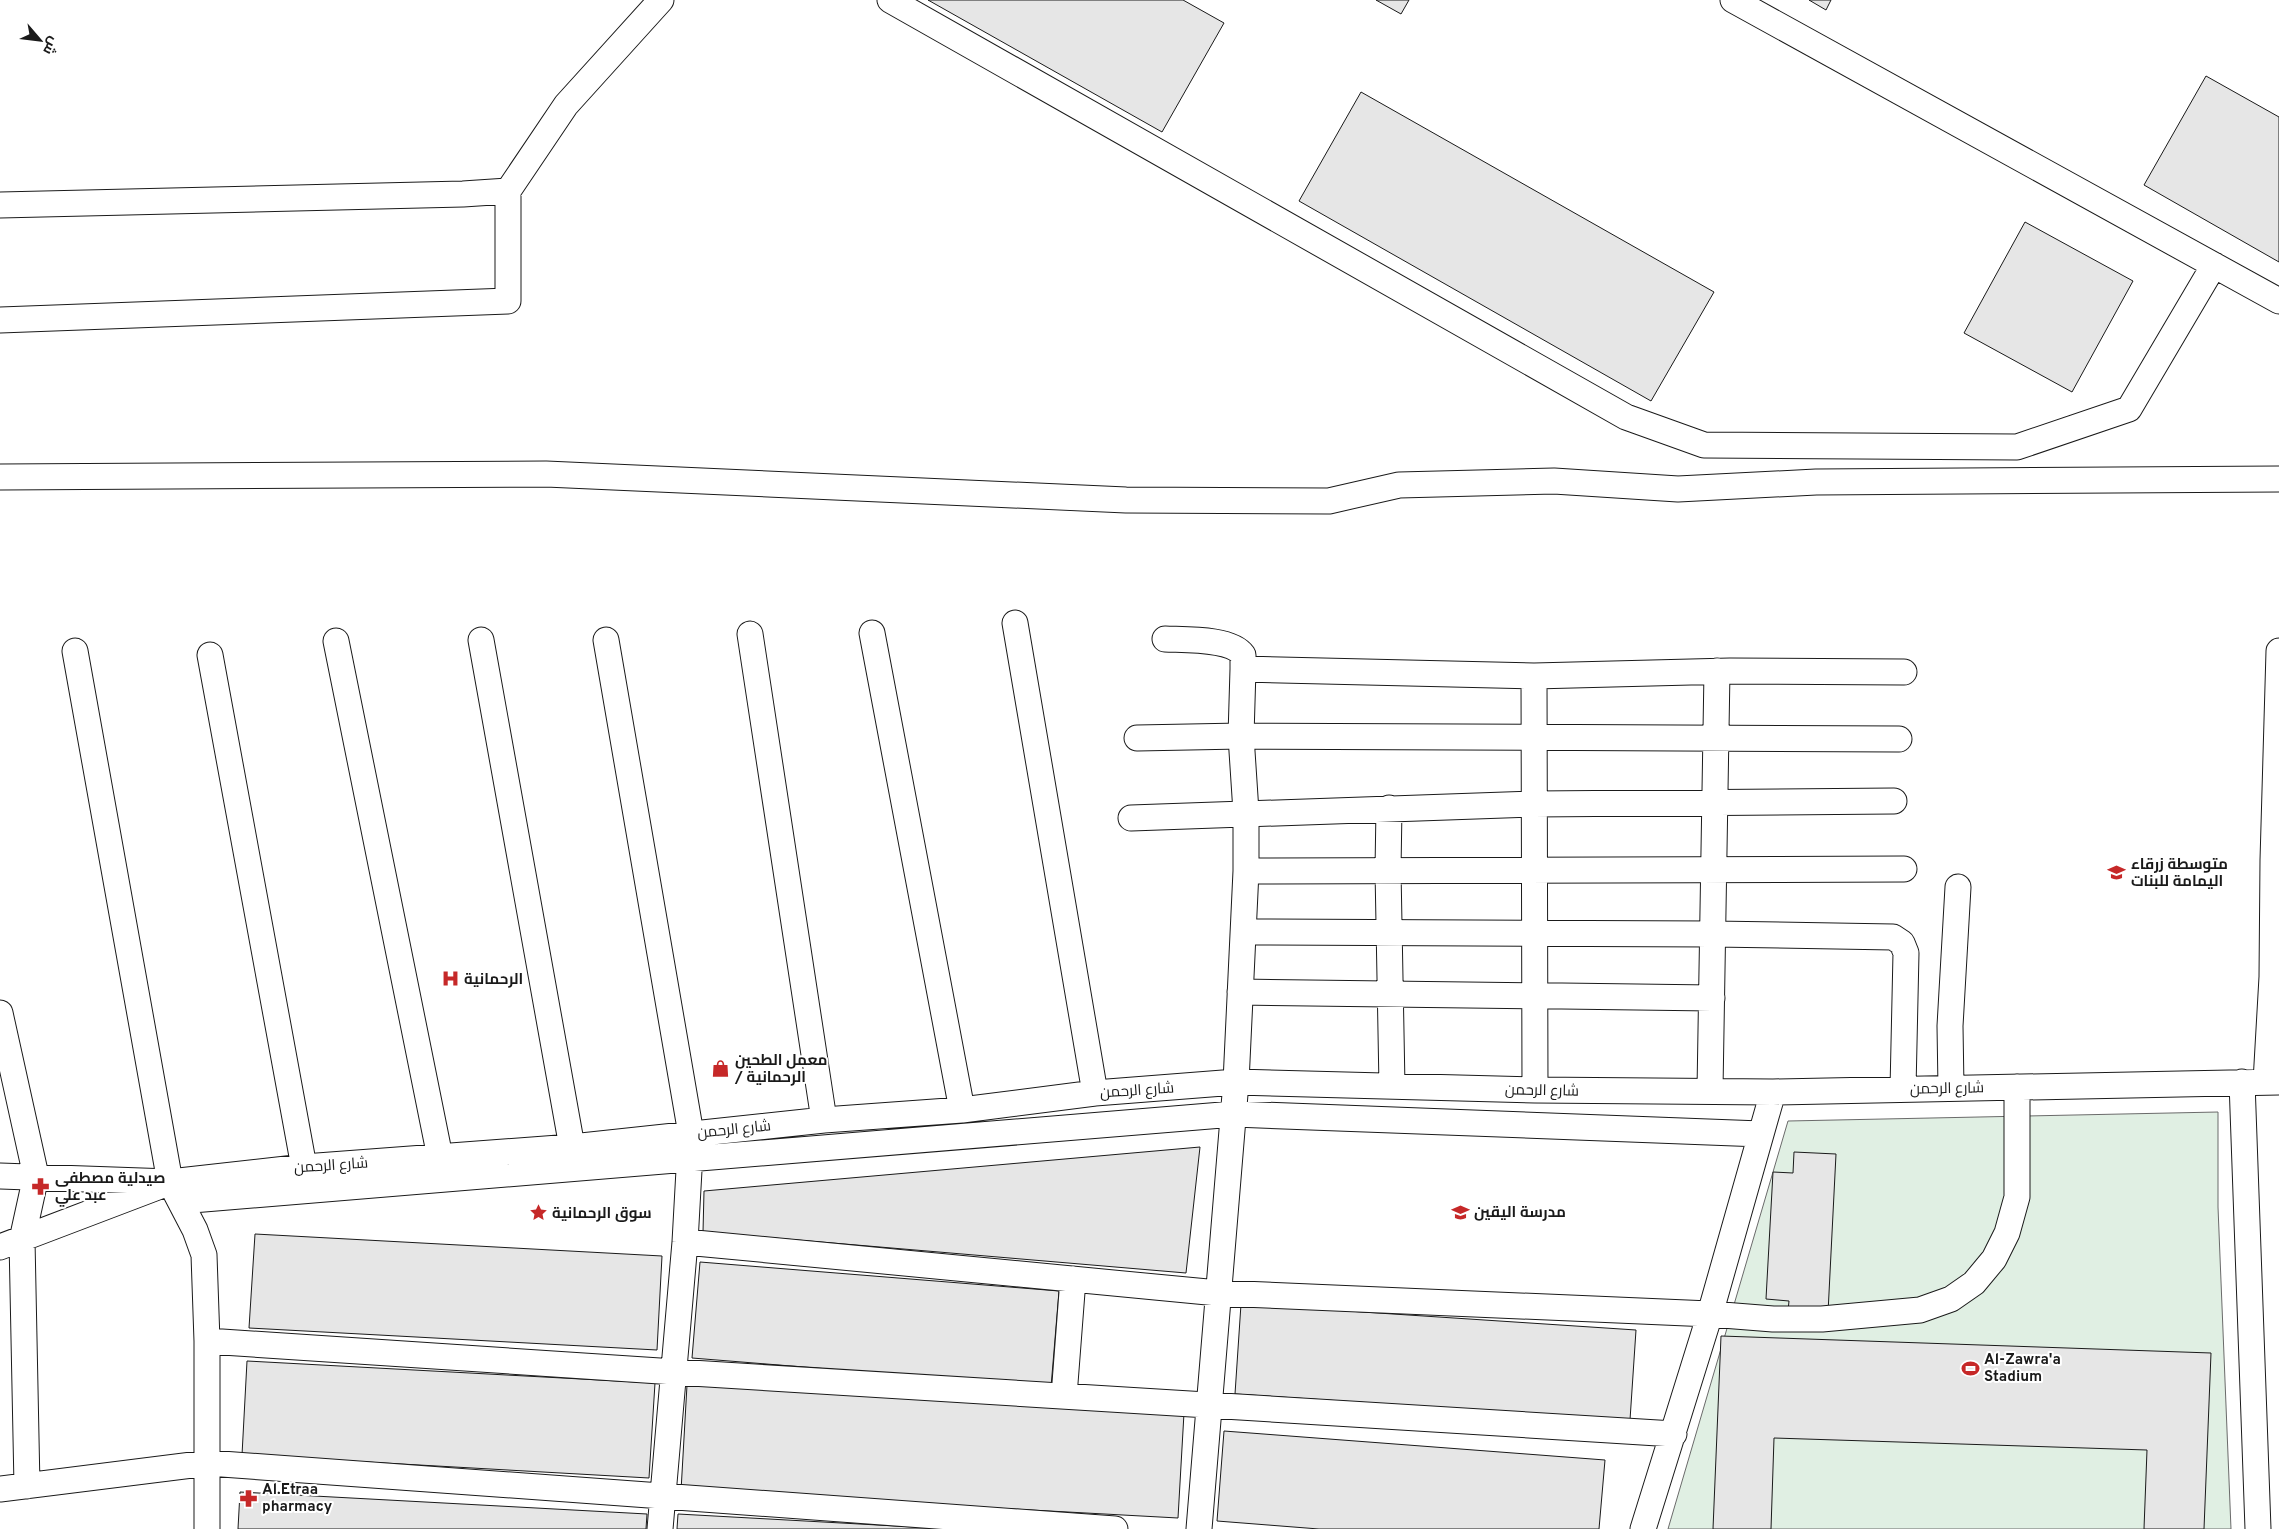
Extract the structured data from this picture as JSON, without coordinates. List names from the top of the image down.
{
  "streets": {
    "street": ["شارع الرحمن"]
  },
  "places": {
    "school or university": ["متوسطة زرقاء اليمامة للبنات", "مدرسة اليقين"],
    "hospital": ["الرحمانية"],
    "shop": ["معمل الطحين / الرحمانية"],
    "pharmacy": ["صيدلية مصطفى عبد علي", "Al.Etraa pharmacy"],
    "place": ["سوق الرحمانية"],
    "sports": ["Al-Zawra'a Stadium"]
  },
  "north": "bottom right"
}
